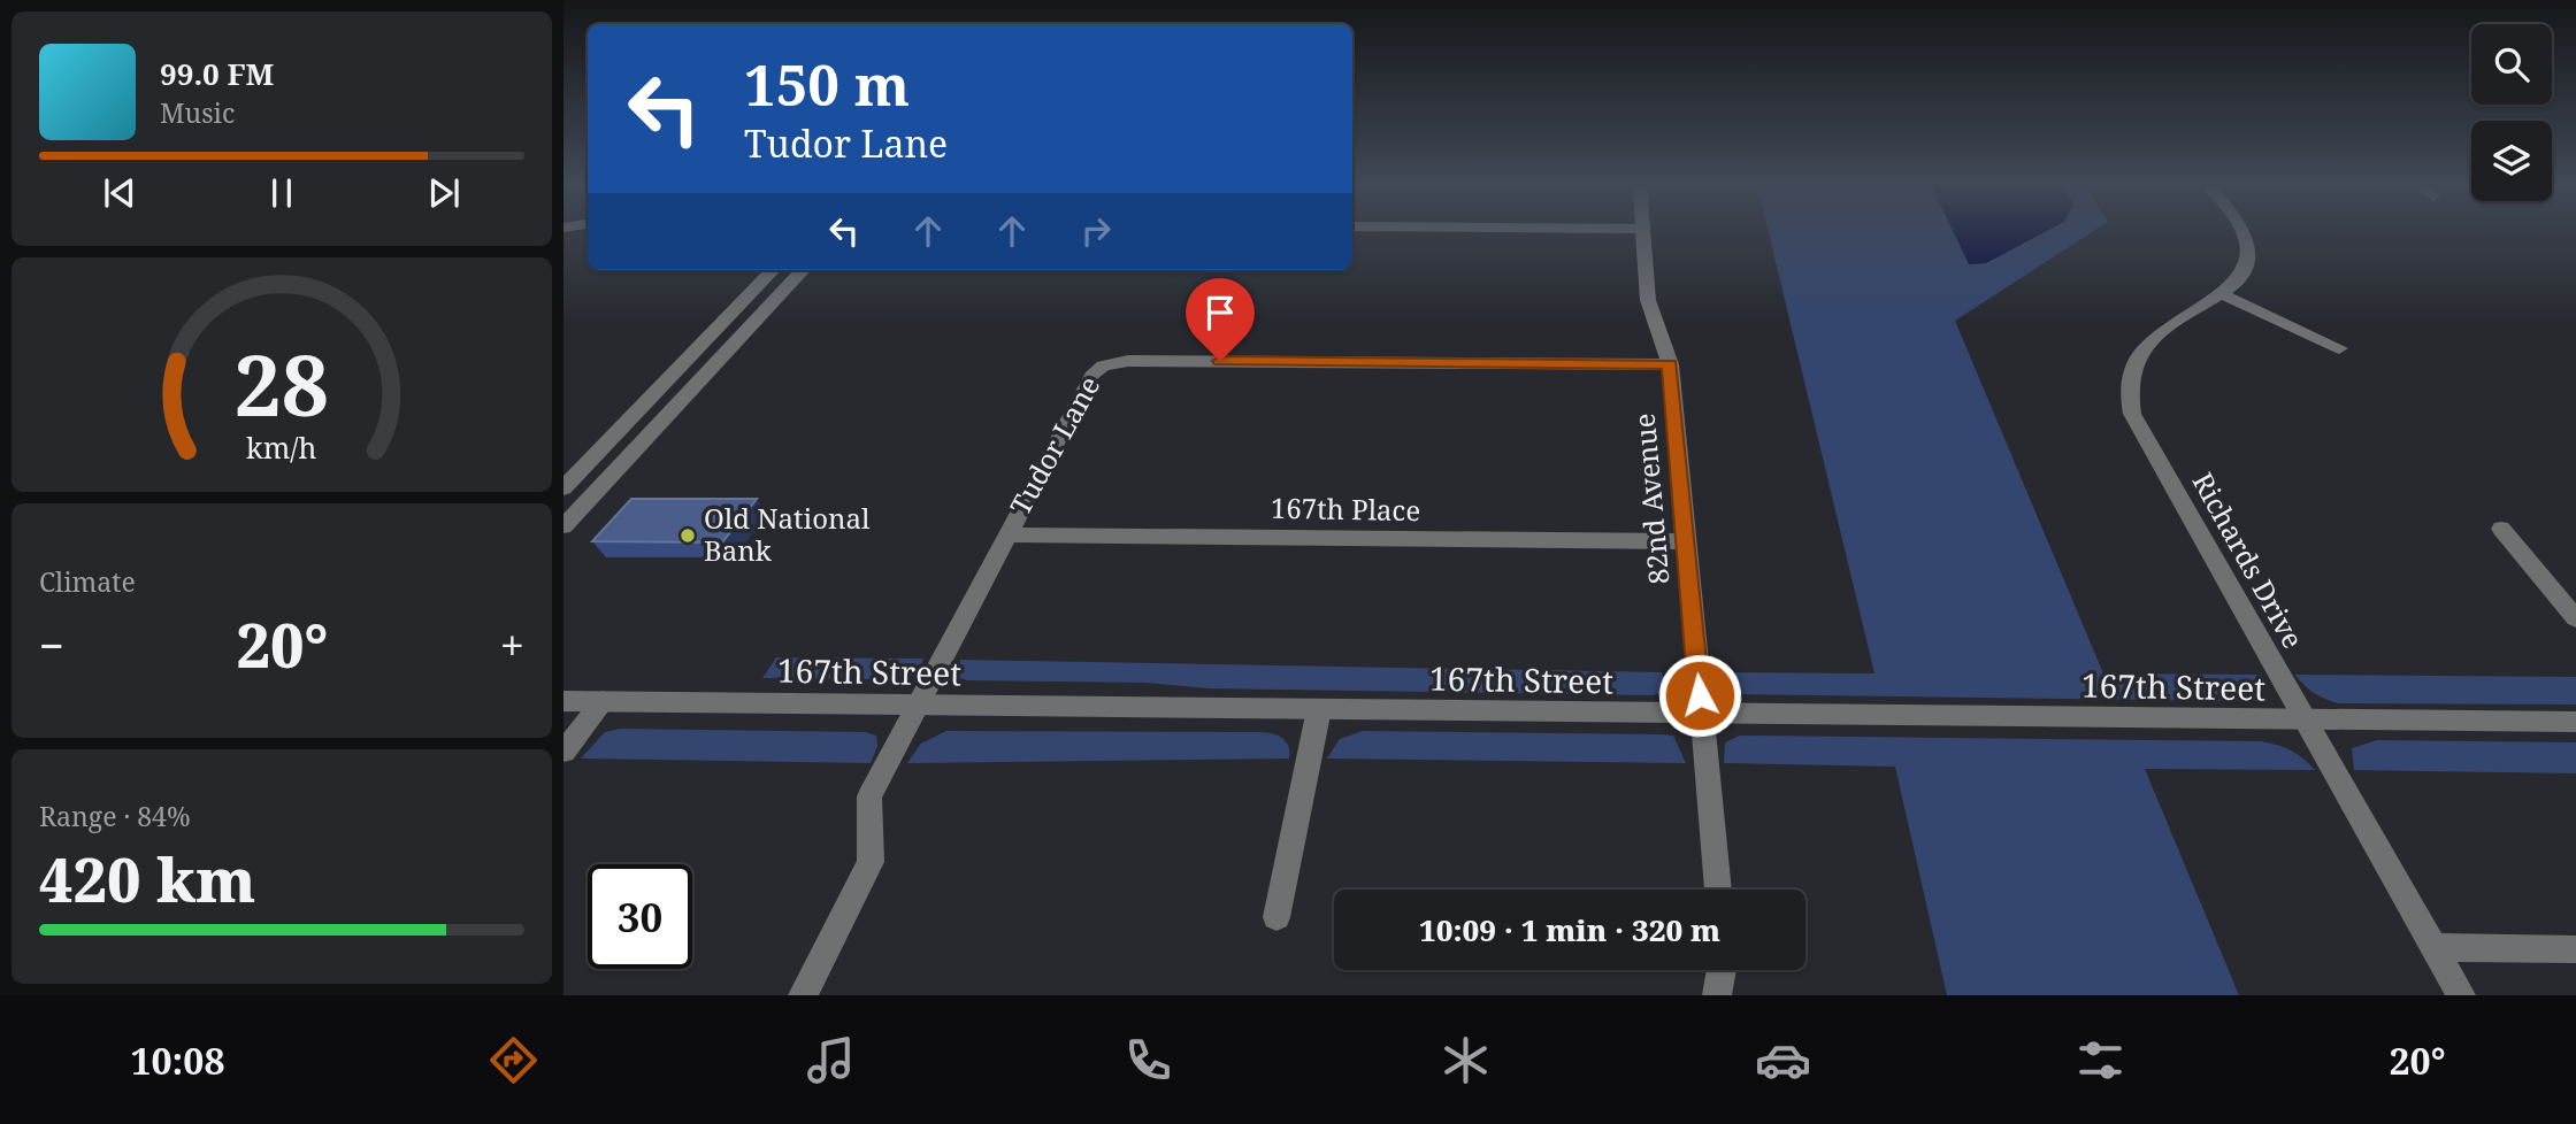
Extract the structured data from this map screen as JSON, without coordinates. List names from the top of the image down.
{
  "streets": {
    "street": [
      "Tudor Lane",
      "82nd Avenue",
      "167th Place",
      "Richards Drive",
      "167th Street"
    ]
  },
  "crossings": [
    ["Tudor Lane", "82nd Avenue"],
    ["Tudor Lane", "167th Place"],
    ["Tudor Lane", "167th Street"],
    ["82nd Avenue", "167th Place"],
    ["82nd Avenue", "167th Street"],
    ["Richards Drive", "167th Street"]
  ],
  "places": ["Old National Bank"],
  "page": {
    "turn": ["150 m", "Tudor Lane"],
    "song": ["99.0 FM", "Music"],
    "tile": [
      "Climate",
      ["Range · 84%", "420 km"]
    ],
    "heat": ["−", "20°", "+"],
    "limit": "30",
    "trip": "10:09 · 1 min · 320 m",
    "tabs": ["10:08", "20°"],
    "gauge": ["28", "km/h"]
  }
}
